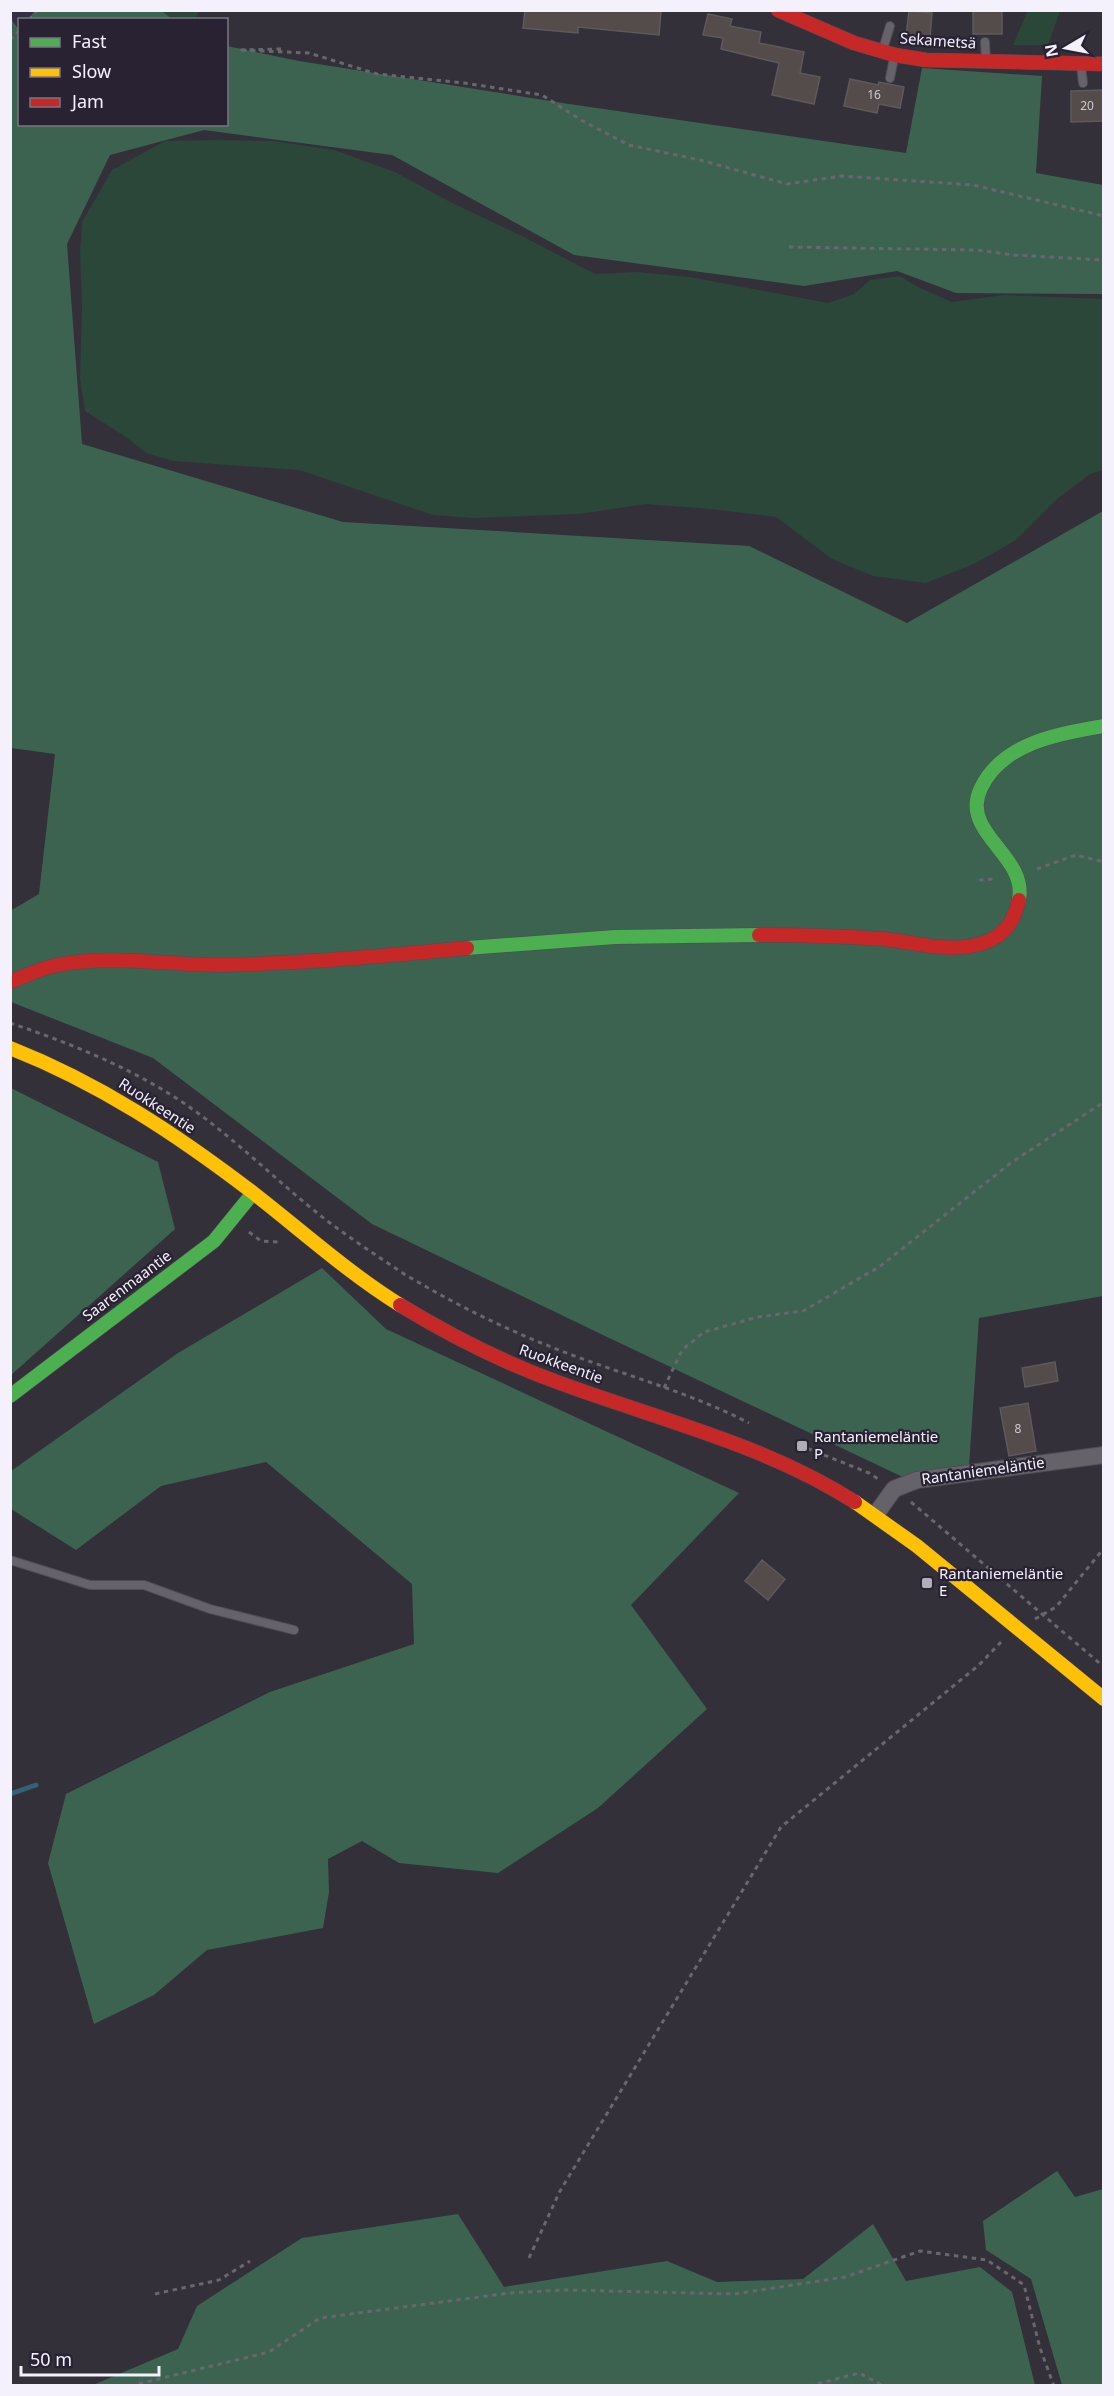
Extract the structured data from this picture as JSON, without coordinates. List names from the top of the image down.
{
  "streets": {
    "street": [
      "Sekametsä",
      "Ruokkeentie",
      "Saarenmaantie",
      "Rantaniemeläntie"
    ]
  },
  "crossings": [
    ["Ruokkeentie", "Saarenmaantie"]
  ],
  "places": {
    "transit": ["Rantaniemeläntie P", "Rantaniemeläntie E"]
  },
  "house_numbers": ["16", "20", "8"],
  "legend": ["Fast", "Slow", "Jam"],
  "scale_bar": "50 m",
  "north": "left"
}
